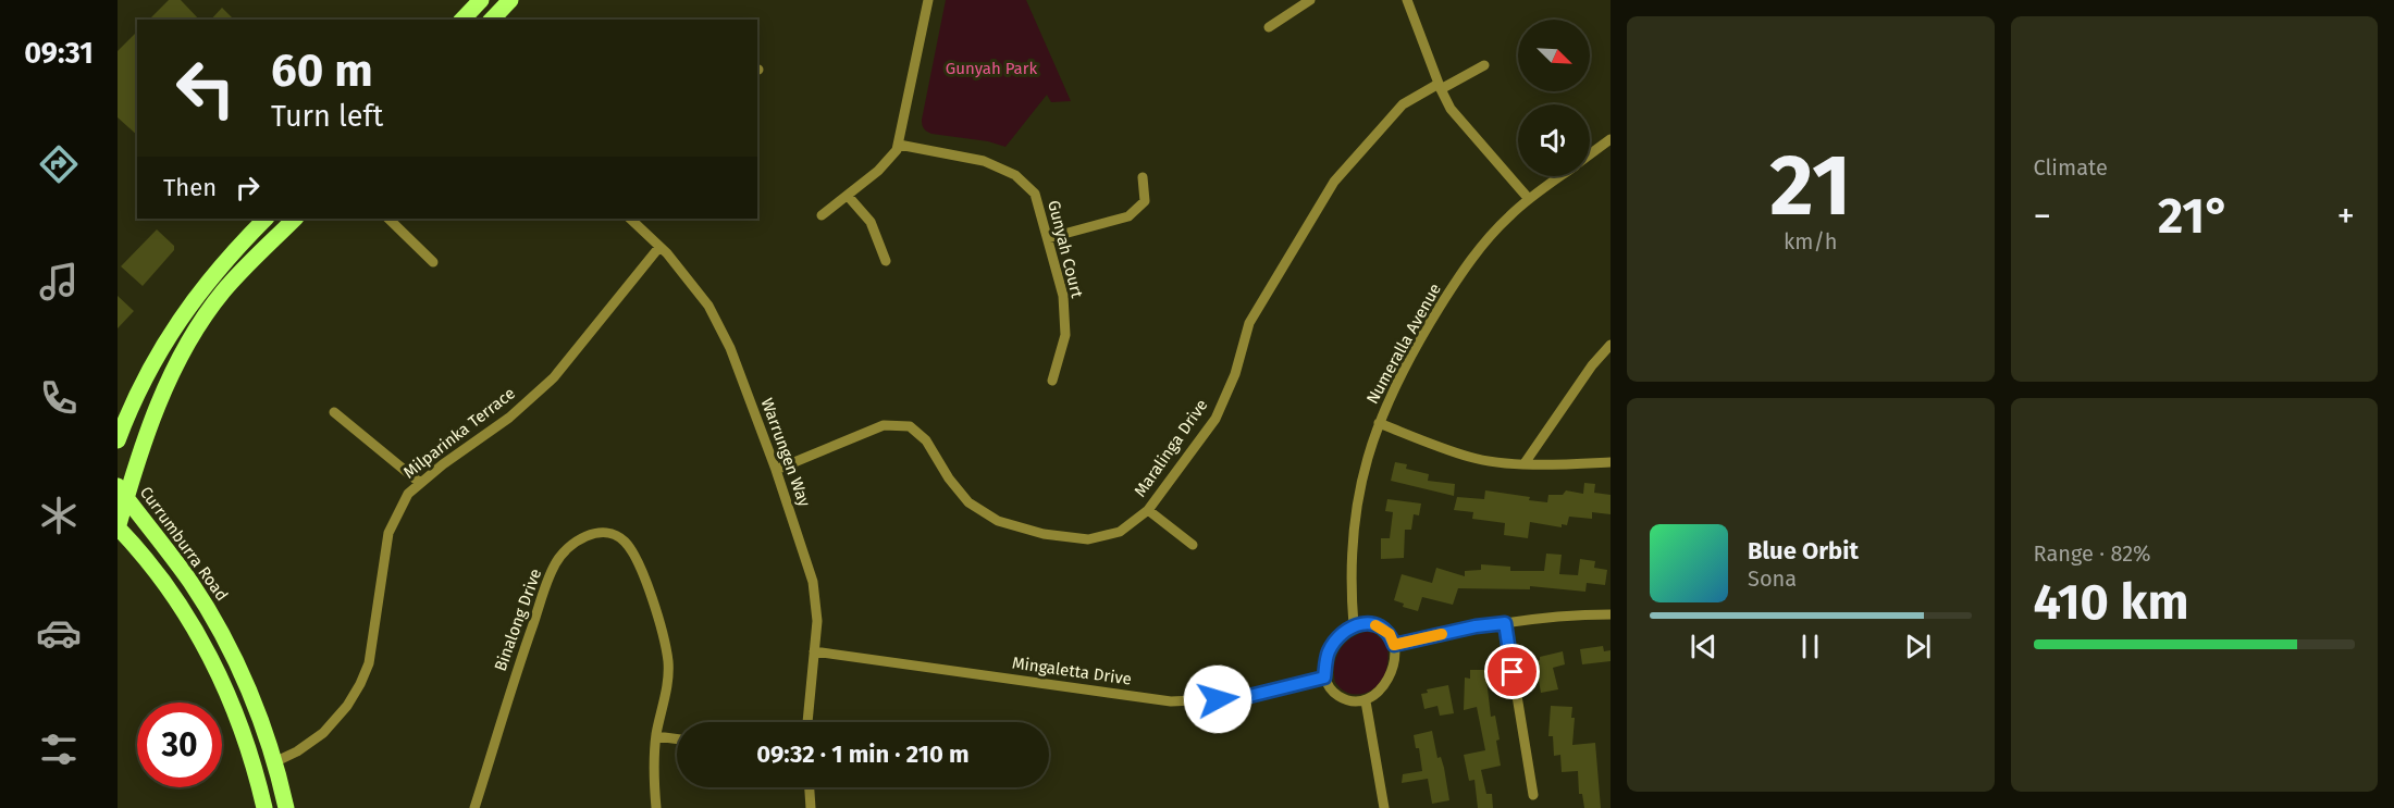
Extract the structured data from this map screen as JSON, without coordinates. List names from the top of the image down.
{
  "streets": {
    "main road": ["Currumburra Road"],
    "street": [
      "Gunyah Court",
      "Numeralla Avenue",
      "Milparinka Terrace",
      "Maralinga Drive",
      "Warrungen Way",
      "Binalong Drive",
      "Mingaletta Drive"
    ]
  },
  "crossings": [
    ["Numeralla Avenue", "Mingaletta Drive"],
    ["Milparinka Terrace", "Warrungen Way"],
    ["Milparinka Terrace", "Currumburra Road"],
    ["Maralinga Drive", "Warrungen Way"],
    ["Warrungen Way", "Mingaletta Drive"]
  ],
  "parks": ["Gunyah Park"],
  "north": "bottom right",
  "page": {
    "tabs": "09:31",
    "tile": [
      ["21", "km/h"],
      "Climate",
      ["Range · 82%", "410 km"]
    ],
    "turn": ["60 m", "Turn left"],
    "then": "Then",
    "heat": ["−", "21°", "+"],
    "song": ["Blue Orbit", "Sona"],
    "limit": "30",
    "trip": "09:32 · 1 min · 210 m"
  }
}
